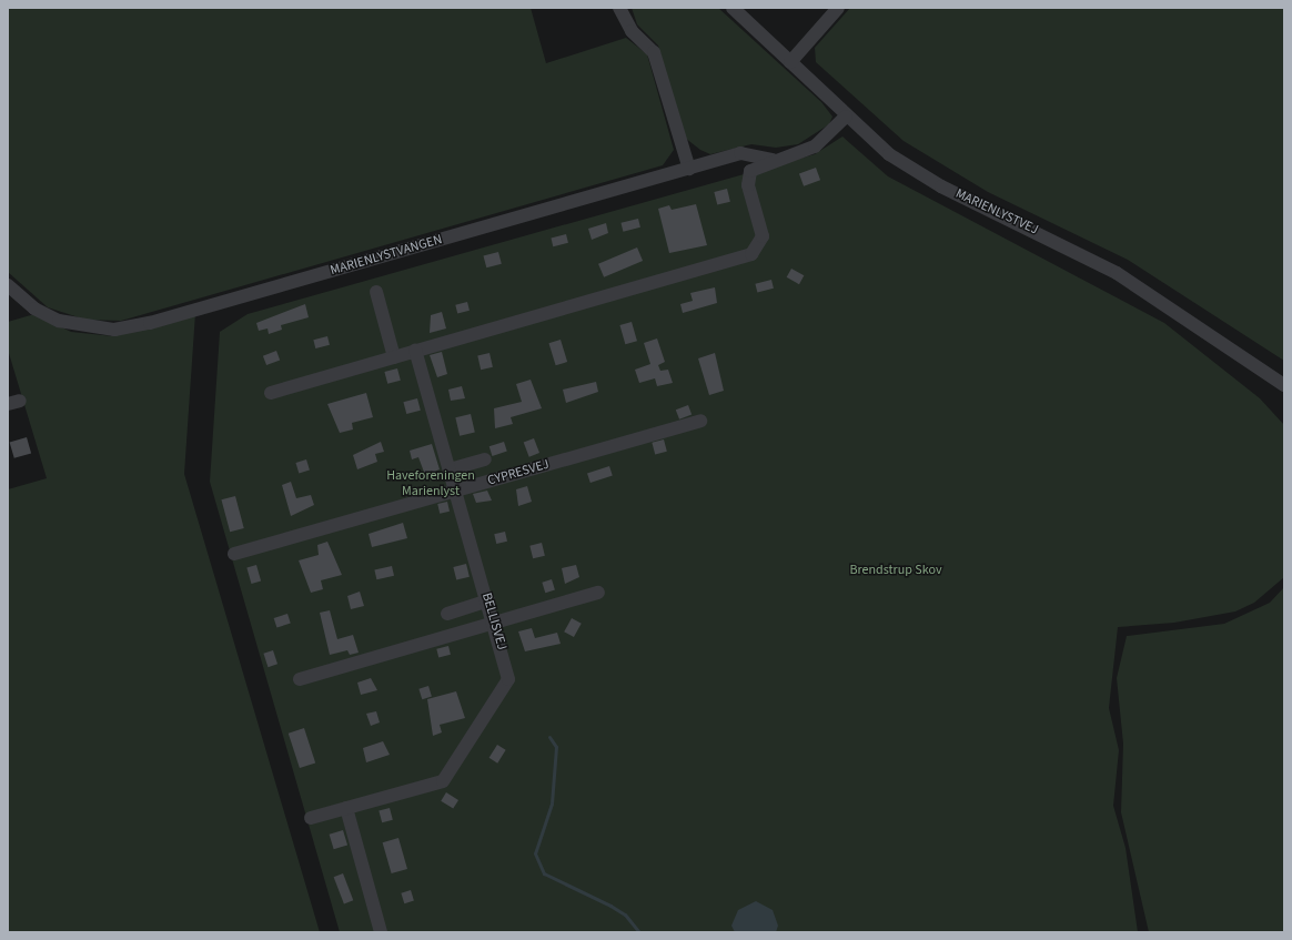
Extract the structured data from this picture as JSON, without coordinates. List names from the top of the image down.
{
  "streets": {
    "street": [
      "MARIENLYSTVEJ",
      "MARIENLYSTVANGEN",
      "CYPRESVEJ",
      "BELLISVEJ"
    ]
  },
  "crossings": [
    ["CYPRESVEJ", "BELLISVEJ"]
  ],
  "parks": ["Haveforeningen Marienlyst", "Brendstrup Skov"]
}
